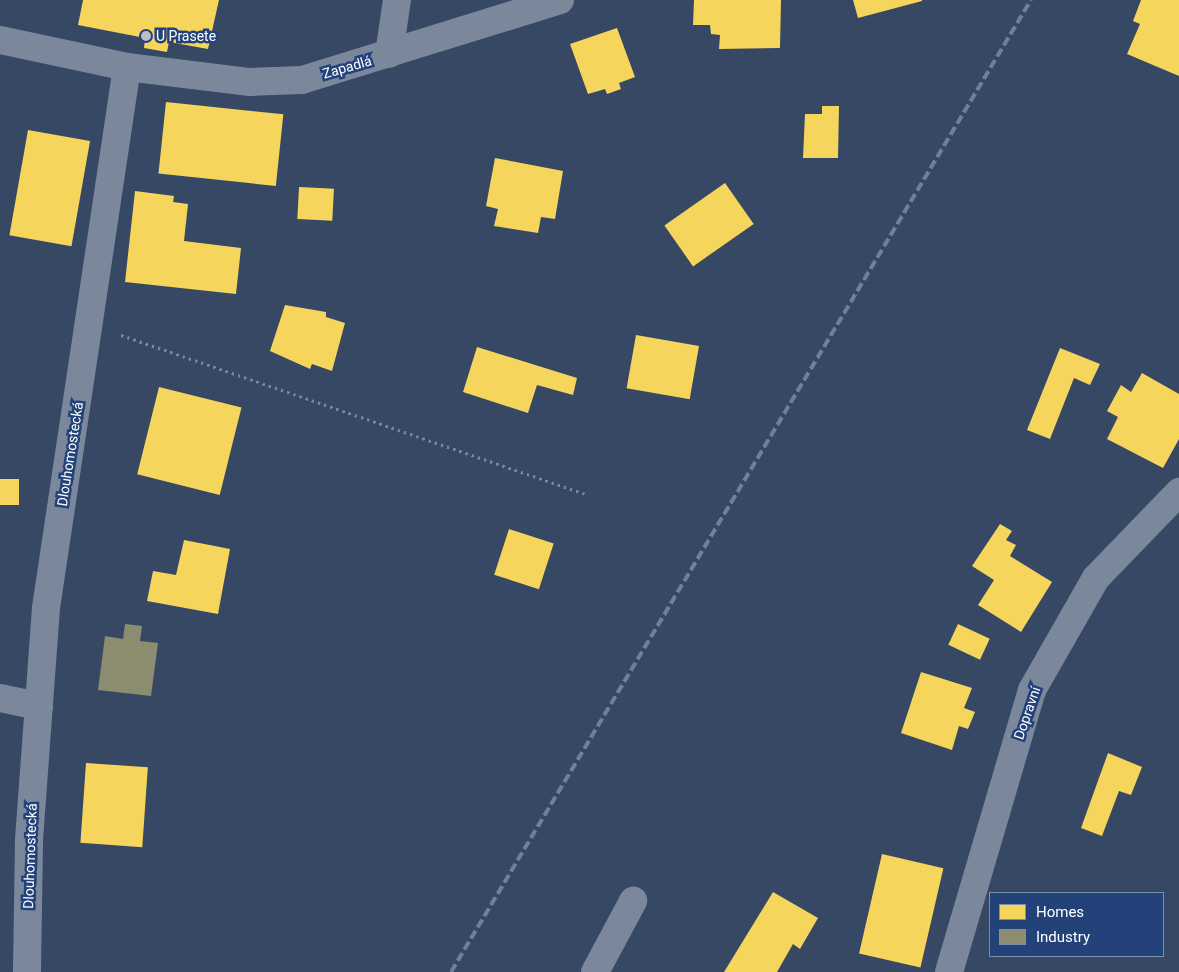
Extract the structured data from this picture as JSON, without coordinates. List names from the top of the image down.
{
  "streets": {
    "street": ["Zapadlá", "Dlouhomostecká", "Dopravní"]
  },
  "crossings": [
    ["Zapadlá", "Dlouhomostecká"]
  ],
  "places": ["U Prasete"],
  "legend": ["Homes", "Industry"]
}
